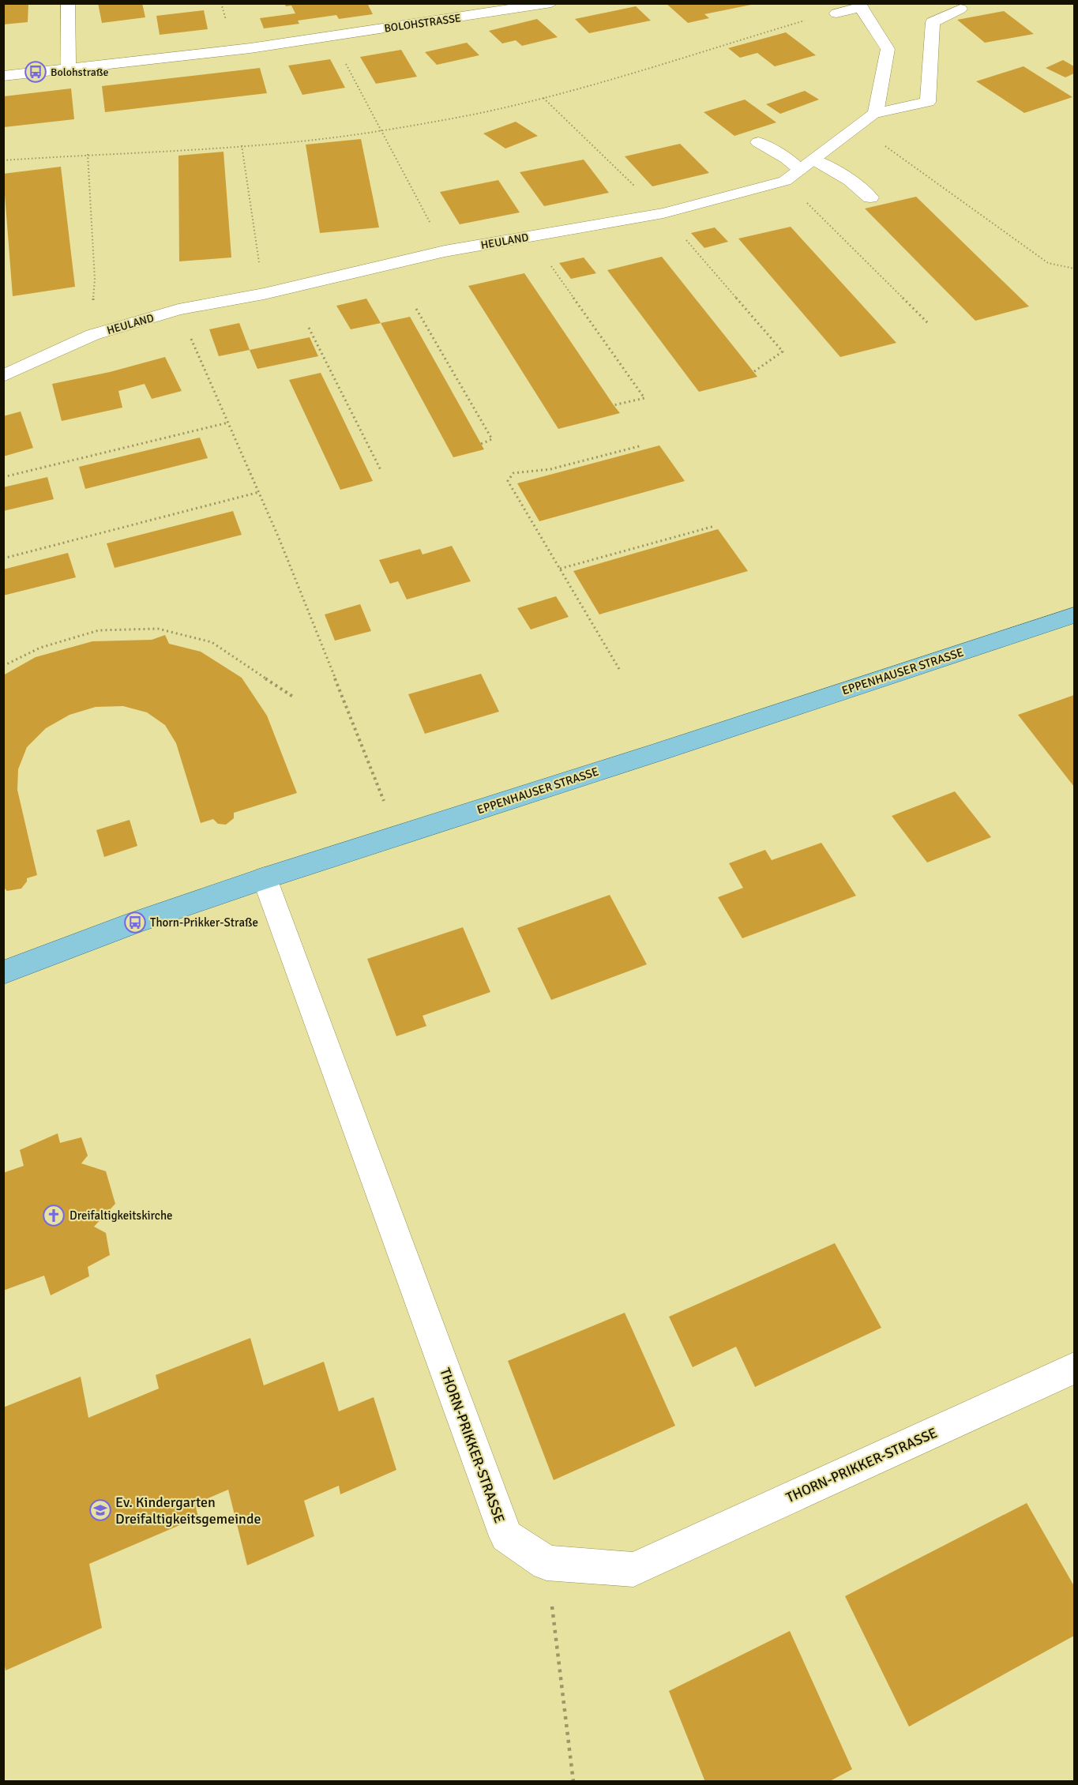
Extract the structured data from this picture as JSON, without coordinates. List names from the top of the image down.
{
  "streets": {
    "main road": ["EPPENHAUSER STRASSE"],
    "street": ["BOLOHSTRASSE", "HEULAND", "THORN-PRIKKER-STRASSE"]
  },
  "crossings": [
    ["EPPENHAUSER STRASSE", "THORN-PRIKKER-STRASSE"]
  ],
  "places": {
    "bus stop": ["Bolohstraße", "Thorn-Prikker-Straße"],
    "church": ["Dreifaltigkeitskirche"],
    "school or university": ["Ev. Kindergarten Dreifaltigkeitsgemeinde"]
  }
}
